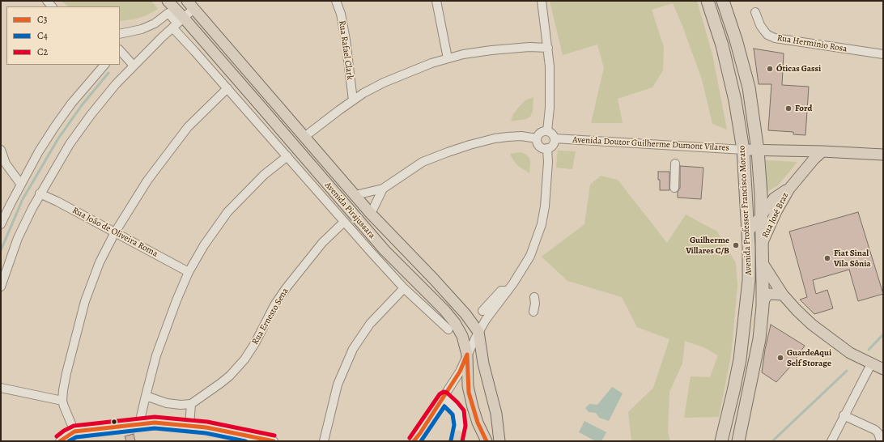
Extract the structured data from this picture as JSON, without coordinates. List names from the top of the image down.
{
  "streets": {
    "highway": ["Avenida Professor Francisco Morato"],
    "main road": ["Avenida Doutor Guilherme Dumont Vilares", "Avenida Pirajussara", "Rua José Braz"],
    "street": [
      "Rua Hermínio Rosa",
      "Rua Rafael Clark",
      "Rua João de Oliveira Roma",
      "Rua Ernesto Sena"
    ]
  },
  "crossings": [
    ["Avenida Doutor Guilherme Dumont Vilares", "Avenida Professor Francisco Morato"],
    ["Avenida Doutor Guilherme Dumont Vilares", "Rua José Braz"],
    ["Avenida Pirajussara", "Rua Ernesto Sena"],
    ["Avenida Professor Francisco Morato", "Rua José Braz"]
  ],
  "places": [
    "Óticas Gassi",
    "Ford",
    "Guilherme Villares C/B",
    "Fiat Sinal Vila Sônia",
    "GuardeAqui Self Storage"
  ],
  "lines": ["transit line C3", "transit line C2", "transit line C4"],
  "legend": ["C3", "C4", "C2"]
}
